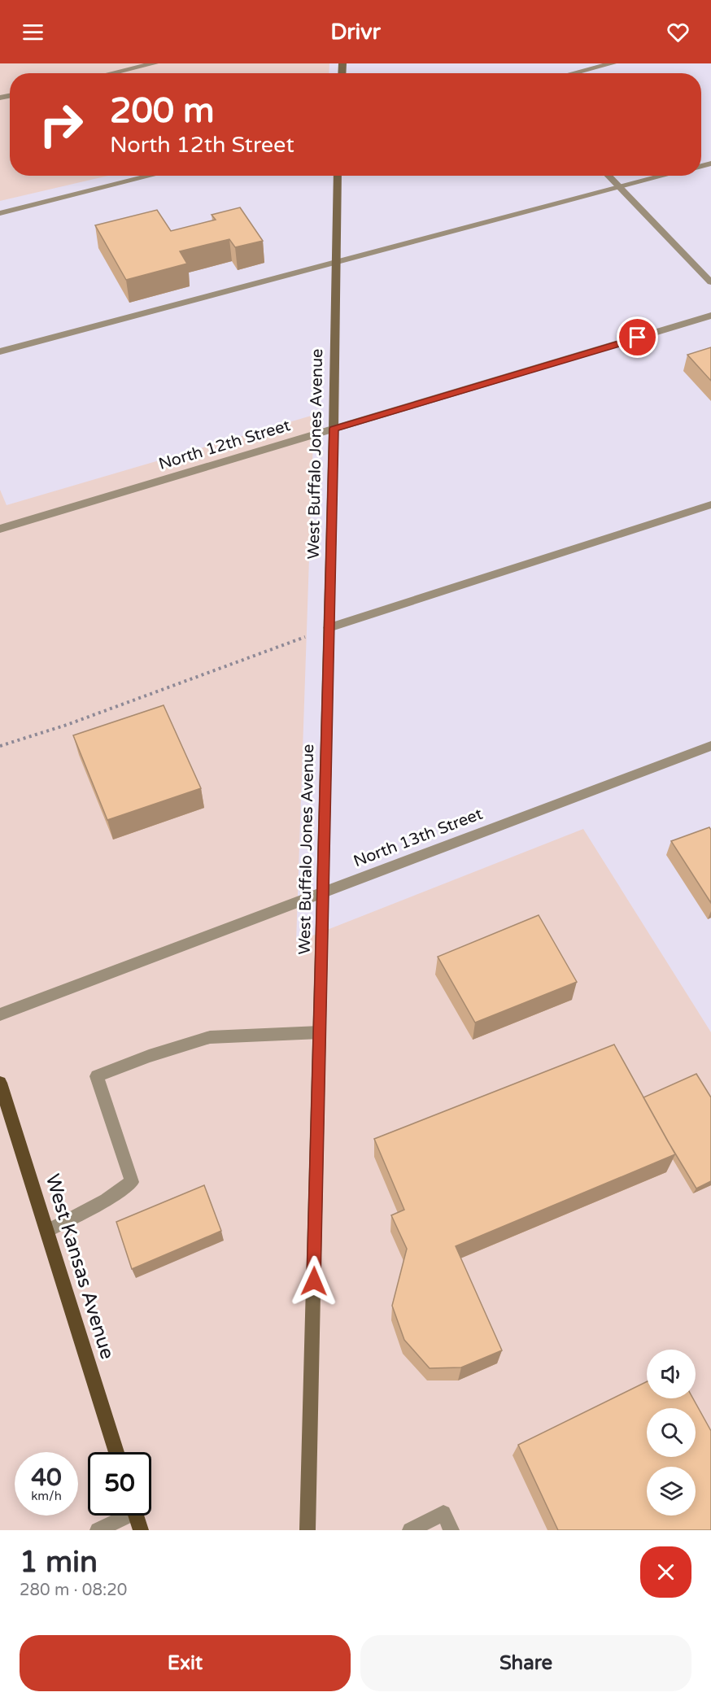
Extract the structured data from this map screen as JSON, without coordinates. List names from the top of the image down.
{
  "streets": {
    "main road": ["West Buffalo Jones Avenue", "West Kansas Avenue"],
    "street": ["North 12th Street", "North 13th Street"]
  },
  "crossings": [
    ["North 12th Street", "West Buffalo Jones Avenue"],
    ["West Buffalo Jones Avenue", "North 13th Street"]
  ],
  "page": {
    "header": "Drivr",
    "turn": ["200 m", "North 12th Street"],
    "speed": "40 km/h",
    "limit": "50",
    "heading": ["1 min", "280 m · 08:20"],
    "buttons": ["Exit", "Share"]
  }
}
